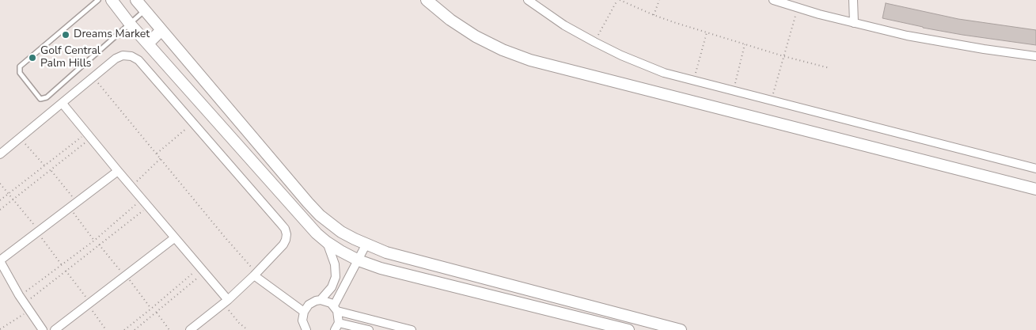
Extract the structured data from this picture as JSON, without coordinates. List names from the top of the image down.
{
  "places": ["Dreams Market", "Golf Central Palm Hills"]
}
